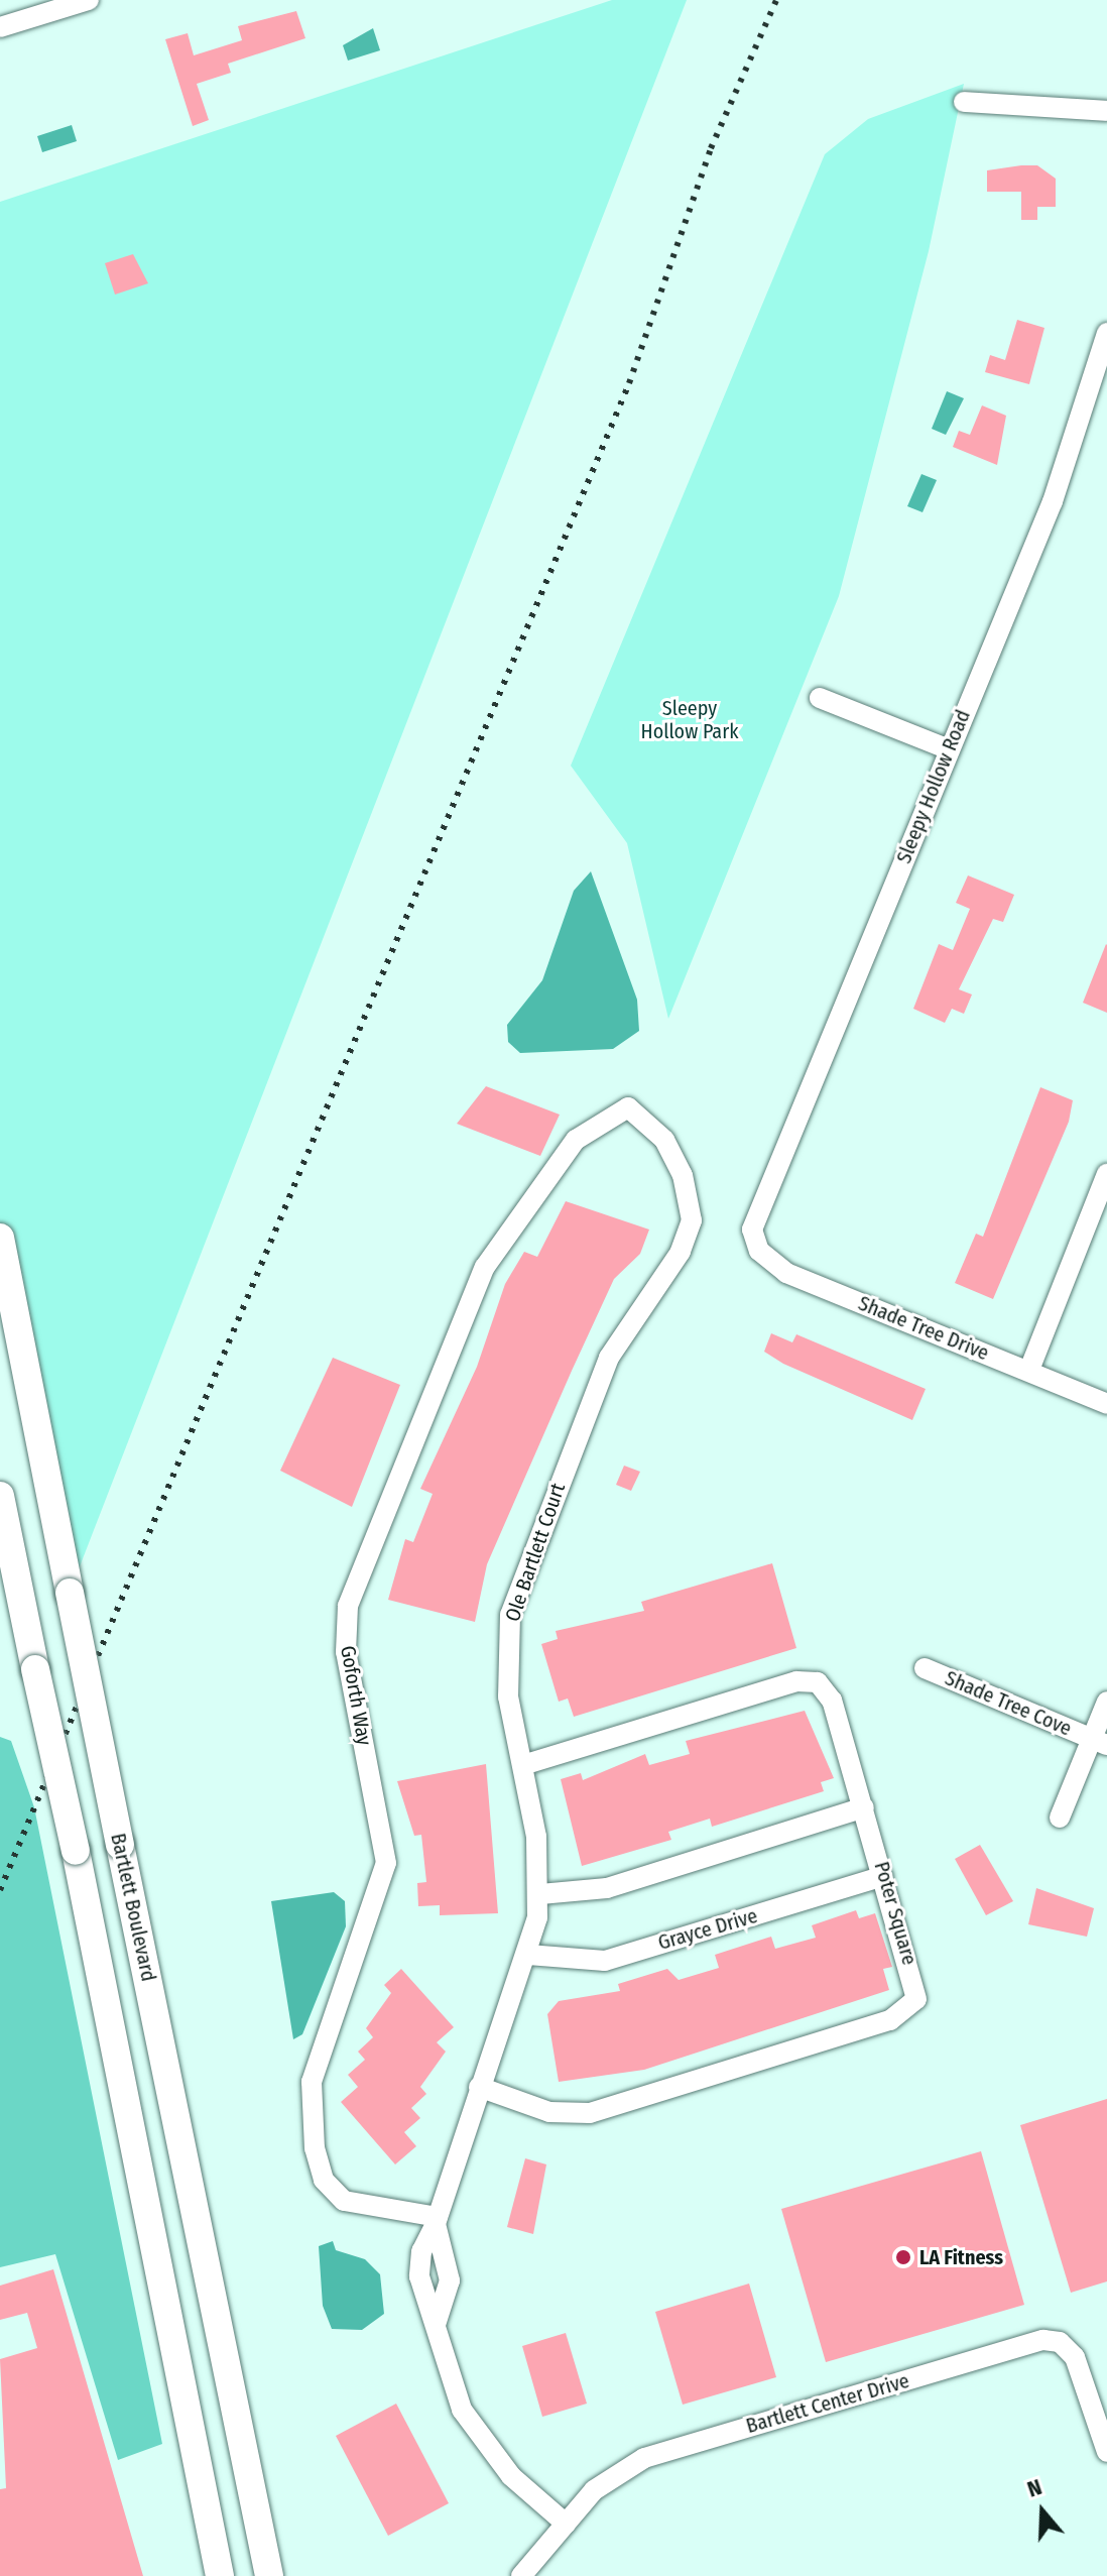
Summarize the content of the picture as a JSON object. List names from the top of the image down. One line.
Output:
{"streets":{"main road":["Bartlett Boulevard"],"street":["Sleepy Hollow Road","Shade Tree Drive","Ole Bartlett Court","Goforth Way","Shade Tree Cove","Poter Square","Grayce Drive","Bartlett Center Drive"]},"crossings":[["Sleepy Hollow Road","Shade Tree Drive"],["Ole Bartlett Court","Goforth Way"],["Ole Bartlett Court","Poter Square"],["Ole Bartlett Court","Grayce Drive"],["Ole Bartlett Court","Bartlett Center Drive"],["Poter Square","Grayce Drive"]],"parks":["Sleepy Hollow Park"],"places":["LA Fitness"],"north":"top"}
